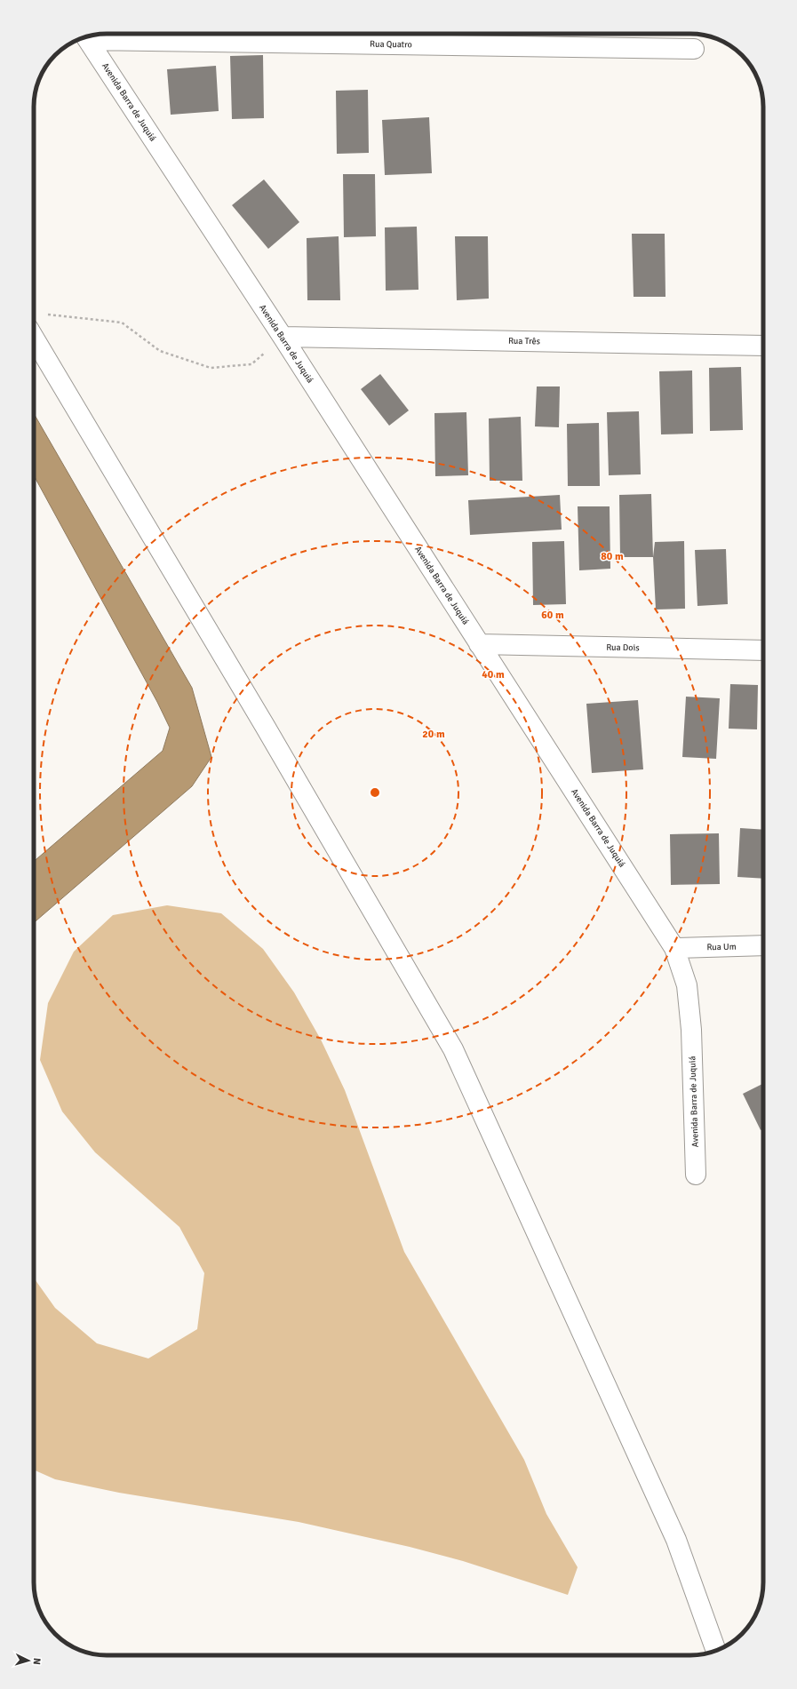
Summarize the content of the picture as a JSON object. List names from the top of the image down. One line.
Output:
{"streets":{"street":["Rua Quatro","Avenida Barra de Juquiá","Rua Três","Rua Dois","Rua Um"]},"crossings":[["Avenida Barra de Juquiá","Rua Três"],["Avenida Barra de Juquiá","Rua Dois"],["Avenida Barra de Juquiá","Rua Um"]],"north":"right","rings":["80 m","60 m","40 m","20 m"]}
